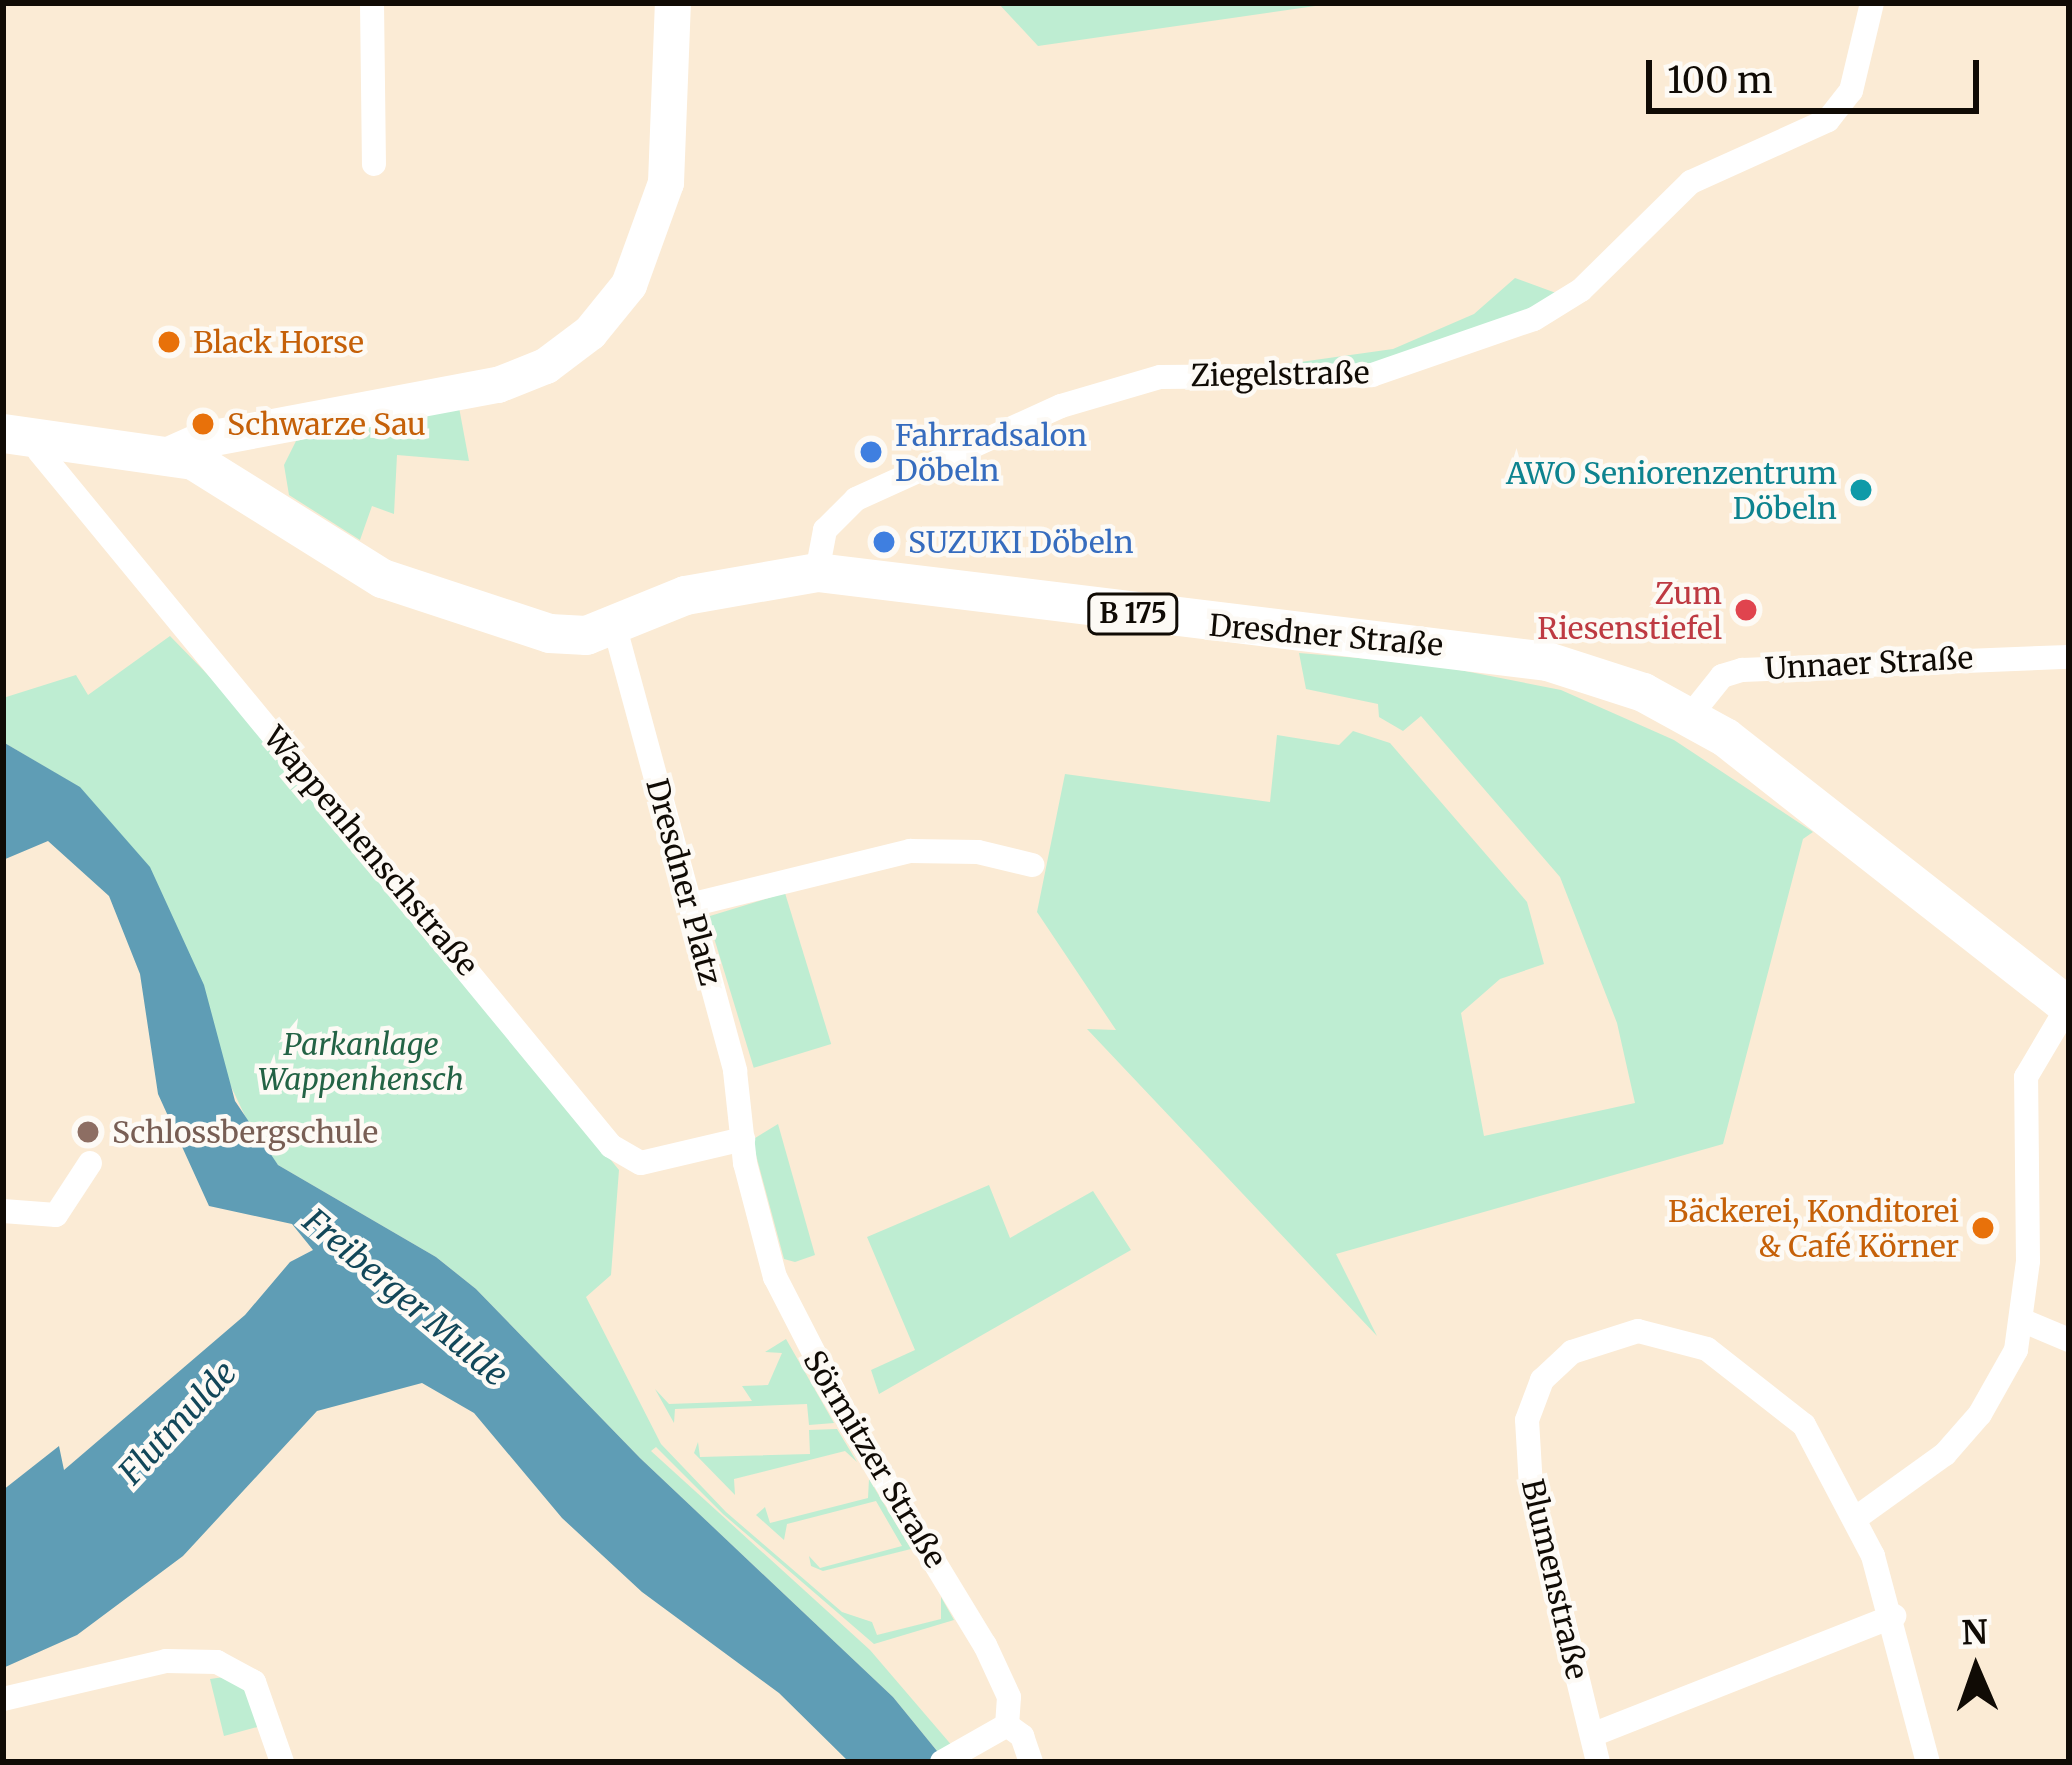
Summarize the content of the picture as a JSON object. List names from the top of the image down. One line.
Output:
{"streets":{"main road":["B 175","Dresdner Straße"],"street":["Ziegelstraße","Unnaer Straße","Wappenhenschstraße","Dresdner Platz","Sörmitzer Straße","Blumenstraße"]},"crossings":[["Ziegelstraße","Dresdner Straße"],["B 175","Dresdner Straße"],["B 175","Wappenhenschstraße"],["Dresdner Straße","Unnaer Straße"],["Dresdner Straße","Dresdner Platz"],["Wappenhenschstraße","Dresdner Platz"],["Wappenhenschstraße","Sörmitzer Straße"],["Dresdner Platz","Sörmitzer Straße"]],"water":["Freiberger Mulde","Flutmulde"],"parks":["Parkanlage Wappenhensch"],"places":["Black Horse","Schwarze Sau","Fahrradsalon Döbeln","AWO Seniorenzentrum Döbeln","SUZUKI Döbeln","Zum Riesenstiefel","Schlossbergschule","Bäckerei, Konditorei & Café Körner"],"scale_bar":"100 m","north":"top"}
